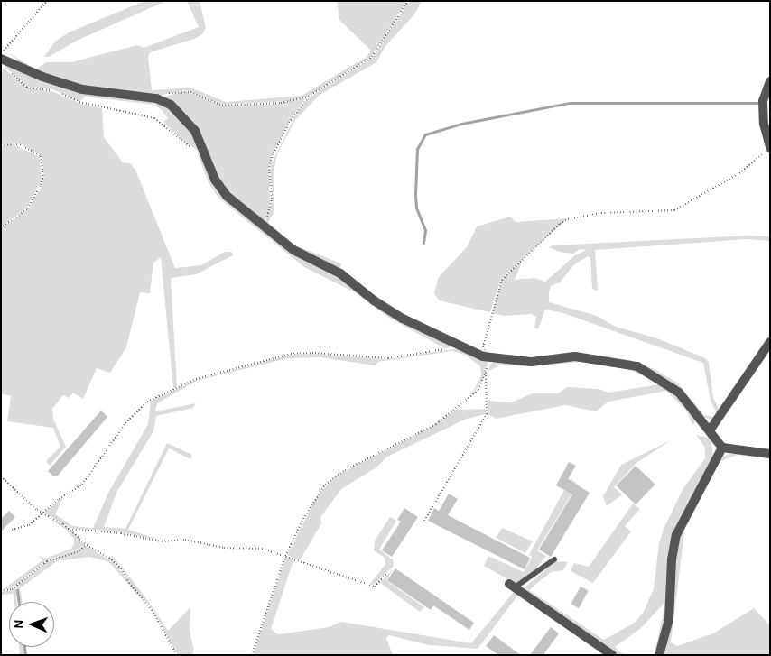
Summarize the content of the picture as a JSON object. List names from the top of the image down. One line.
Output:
{"north":"left"}
